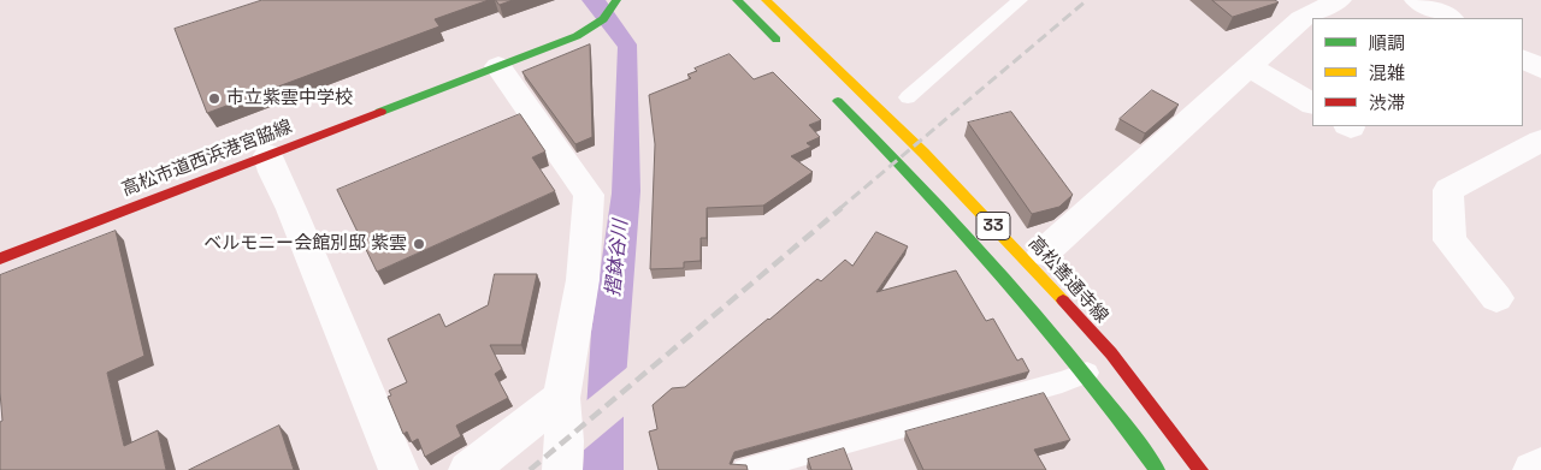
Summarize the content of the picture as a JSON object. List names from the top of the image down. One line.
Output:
{"streets":{"main road":["高松市道西浜港宮脇線","33","高松善通寺線"]},"water":["摺鉢谷川"],"places":["市立紫雲中学校","ベルモニー会館別邸 紫雲"],"legend":["順調","混雑","渋滞"]}
